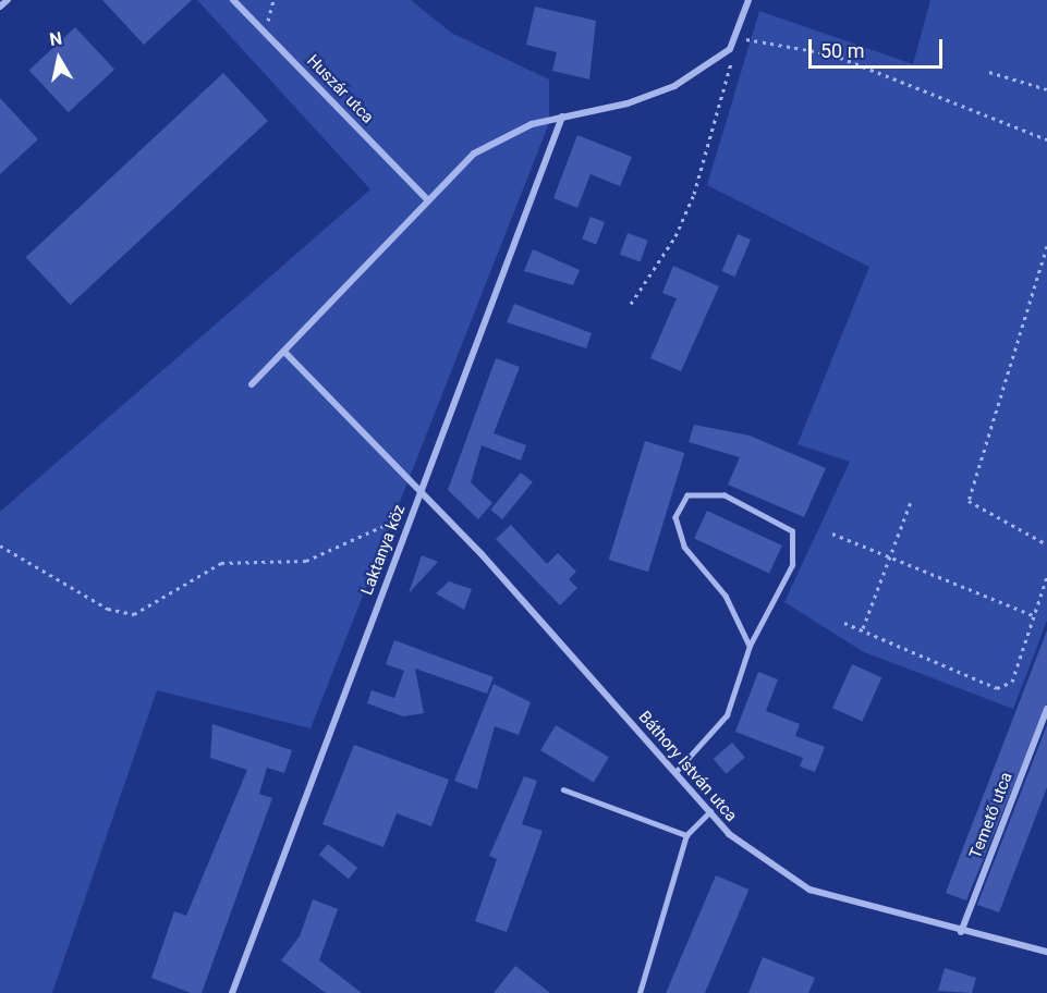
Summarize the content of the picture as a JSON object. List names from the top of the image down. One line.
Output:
{"streets":{"street":["Huszár utca","Laktanya köz","Báthory István utca","Temető utca"]},"crossings":[["Laktanya köz","Báthory István utca"],["Báthory István utca","Temető utca"]],"scale_bar":"50 m","north":"top"}
